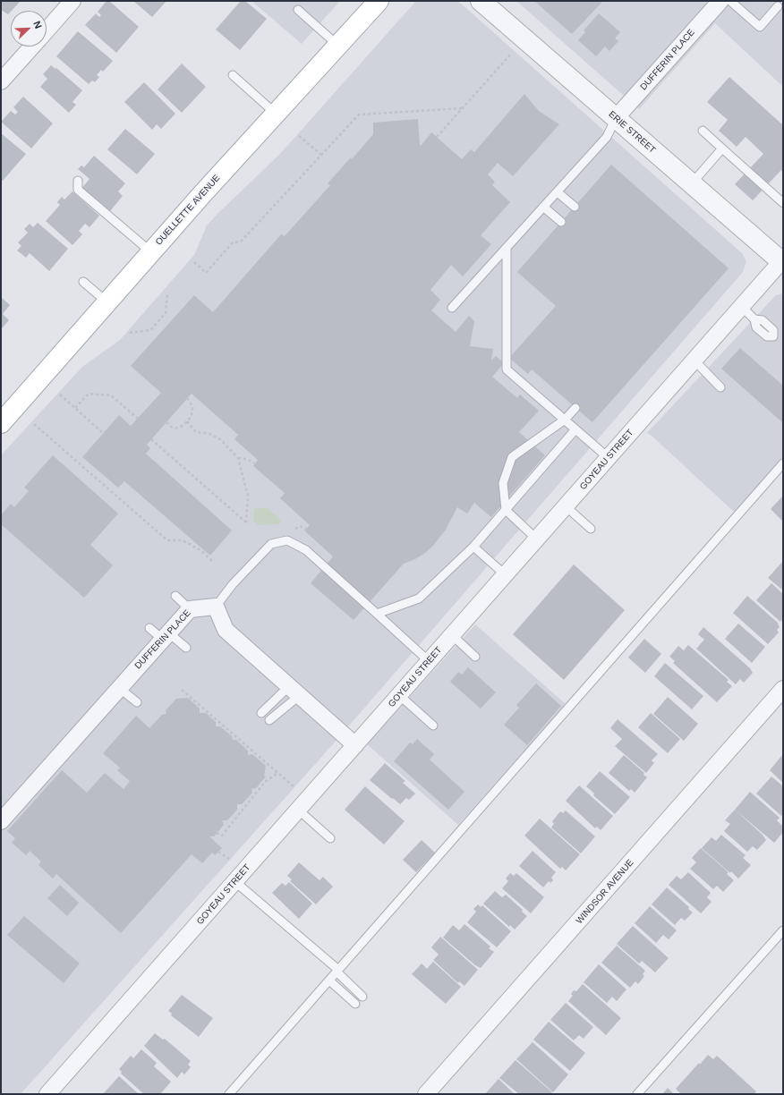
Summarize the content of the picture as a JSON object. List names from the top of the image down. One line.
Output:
{"streets":{"main road":["OUELLETTE AVENUE"],"street":["DUFFERIN PLACE","ERIE STREET","GOYEAU STREET","WINDSOR AVENUE"]},"crossings":[["DUFFERIN PLACE","ERIE STREET"],["ERIE STREET","GOYEAU STREET"]],"north":"top right"}
